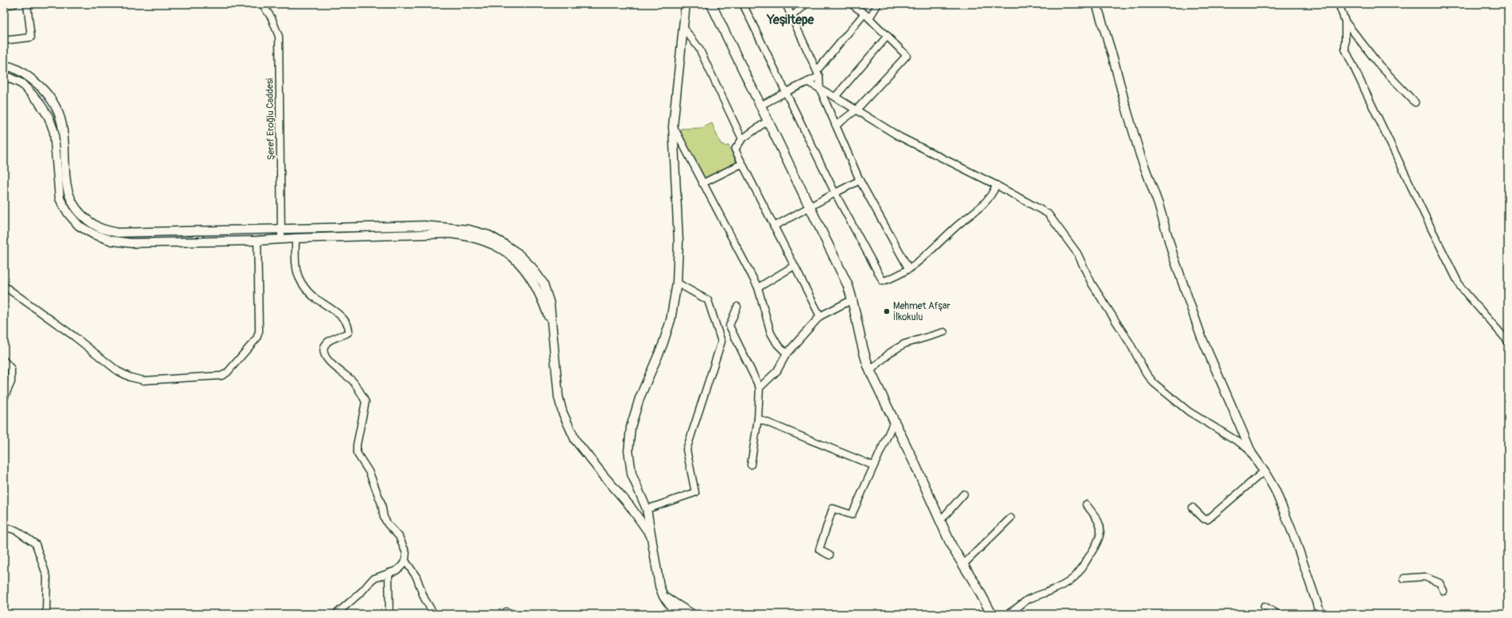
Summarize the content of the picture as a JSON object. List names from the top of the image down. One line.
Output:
{"streets":{"street":["Şeref Eroğlu Caddesi"]},"districts":["Yeşiltepe"],"places":["Mehmet Afşar İlkokulu"]}
